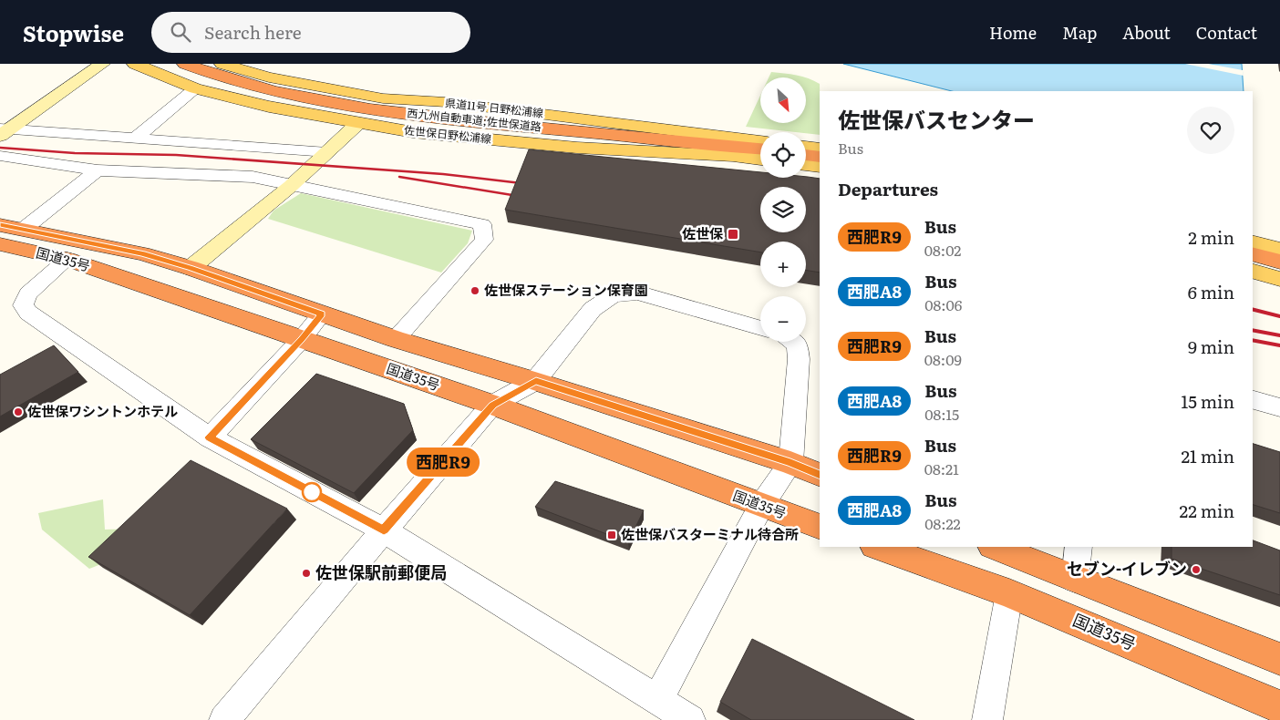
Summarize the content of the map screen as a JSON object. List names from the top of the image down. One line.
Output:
{"streets":{"highway":["西九州自動車道;佐世保道路","国道35号"],"main road":["県道11号 日野松浦線","佐世保日野松浦線"]},"places":{"transit":["佐世保","佐世保バスターミナル待合所"],"other":["佐世保ステーション保育園","佐世保ワシントンホテル","セブン-イレブン","佐世保駅前郵便局"]},"lines":["bus line 西肥R9"],"north":"bottom right","page":{"header":"Stopwise","search":"Search here","nav":["Home","Map","About","Contact"],"on_map":"西肥R9","map_buttons":["+","−"],"heading":[["佐世保バスセンター","Bus"],"Departures"],"list":[{"mark":"西肥R9","name":"Bus","note":"08:02","value":"2 min"},{"mark":"西肥A8","name":"Bus","note":"08:06","value":"6 min"},{"mark":"西肥R9","name":"Bus","note":"08:09","value":"9 min"},{"mark":"西肥A8","name":"Bus","note":"08:15","value":"15 min"},{"mark":"西肥R9","name":"Bus","note":"08:21","value":"21 min"},{"mark":"西肥A8","name":"Bus","note":"08:22","value":"22 min"}]}}
